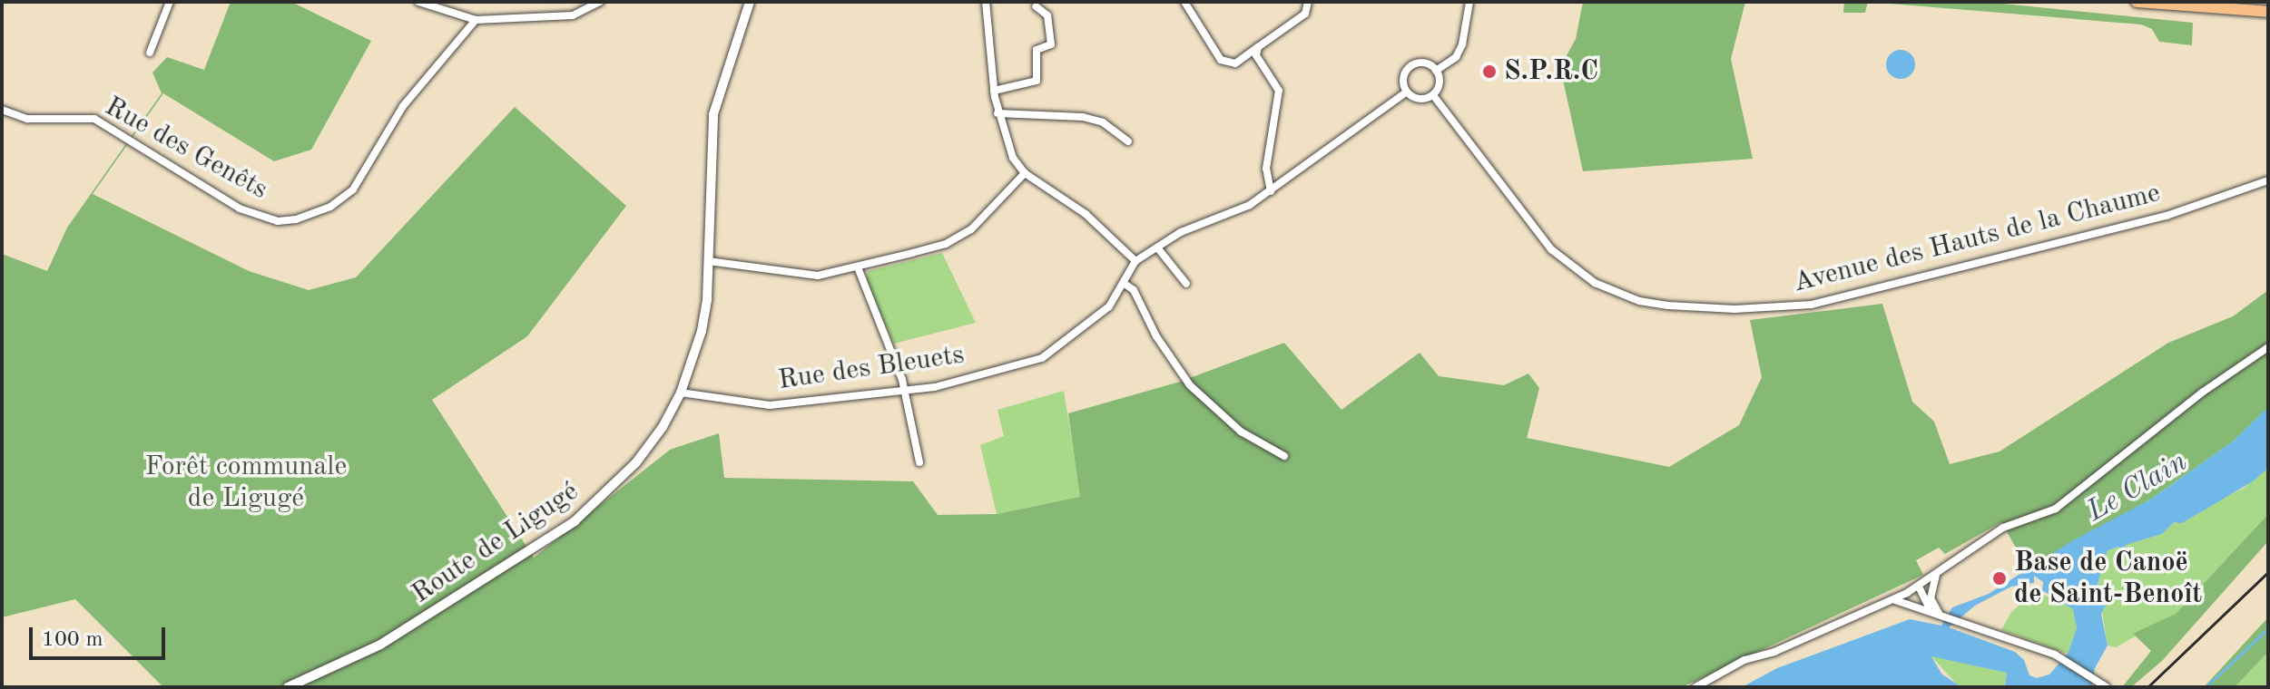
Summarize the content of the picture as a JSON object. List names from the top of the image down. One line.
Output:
{"streets":{"street":["Rue des Genêts","Avenue des Hauts de la Chaume","Rue des Bleuets","Route de Ligugé"]},"crossings":[["Rue des Bleuets","Route de Ligugé"]],"water":["Le Clain"],"parks":["Forêt communale de Ligugé"],"places":["S.P.R.C","Base de Canoë de Saint-Benoît"],"scale_bar":"100 m"}
